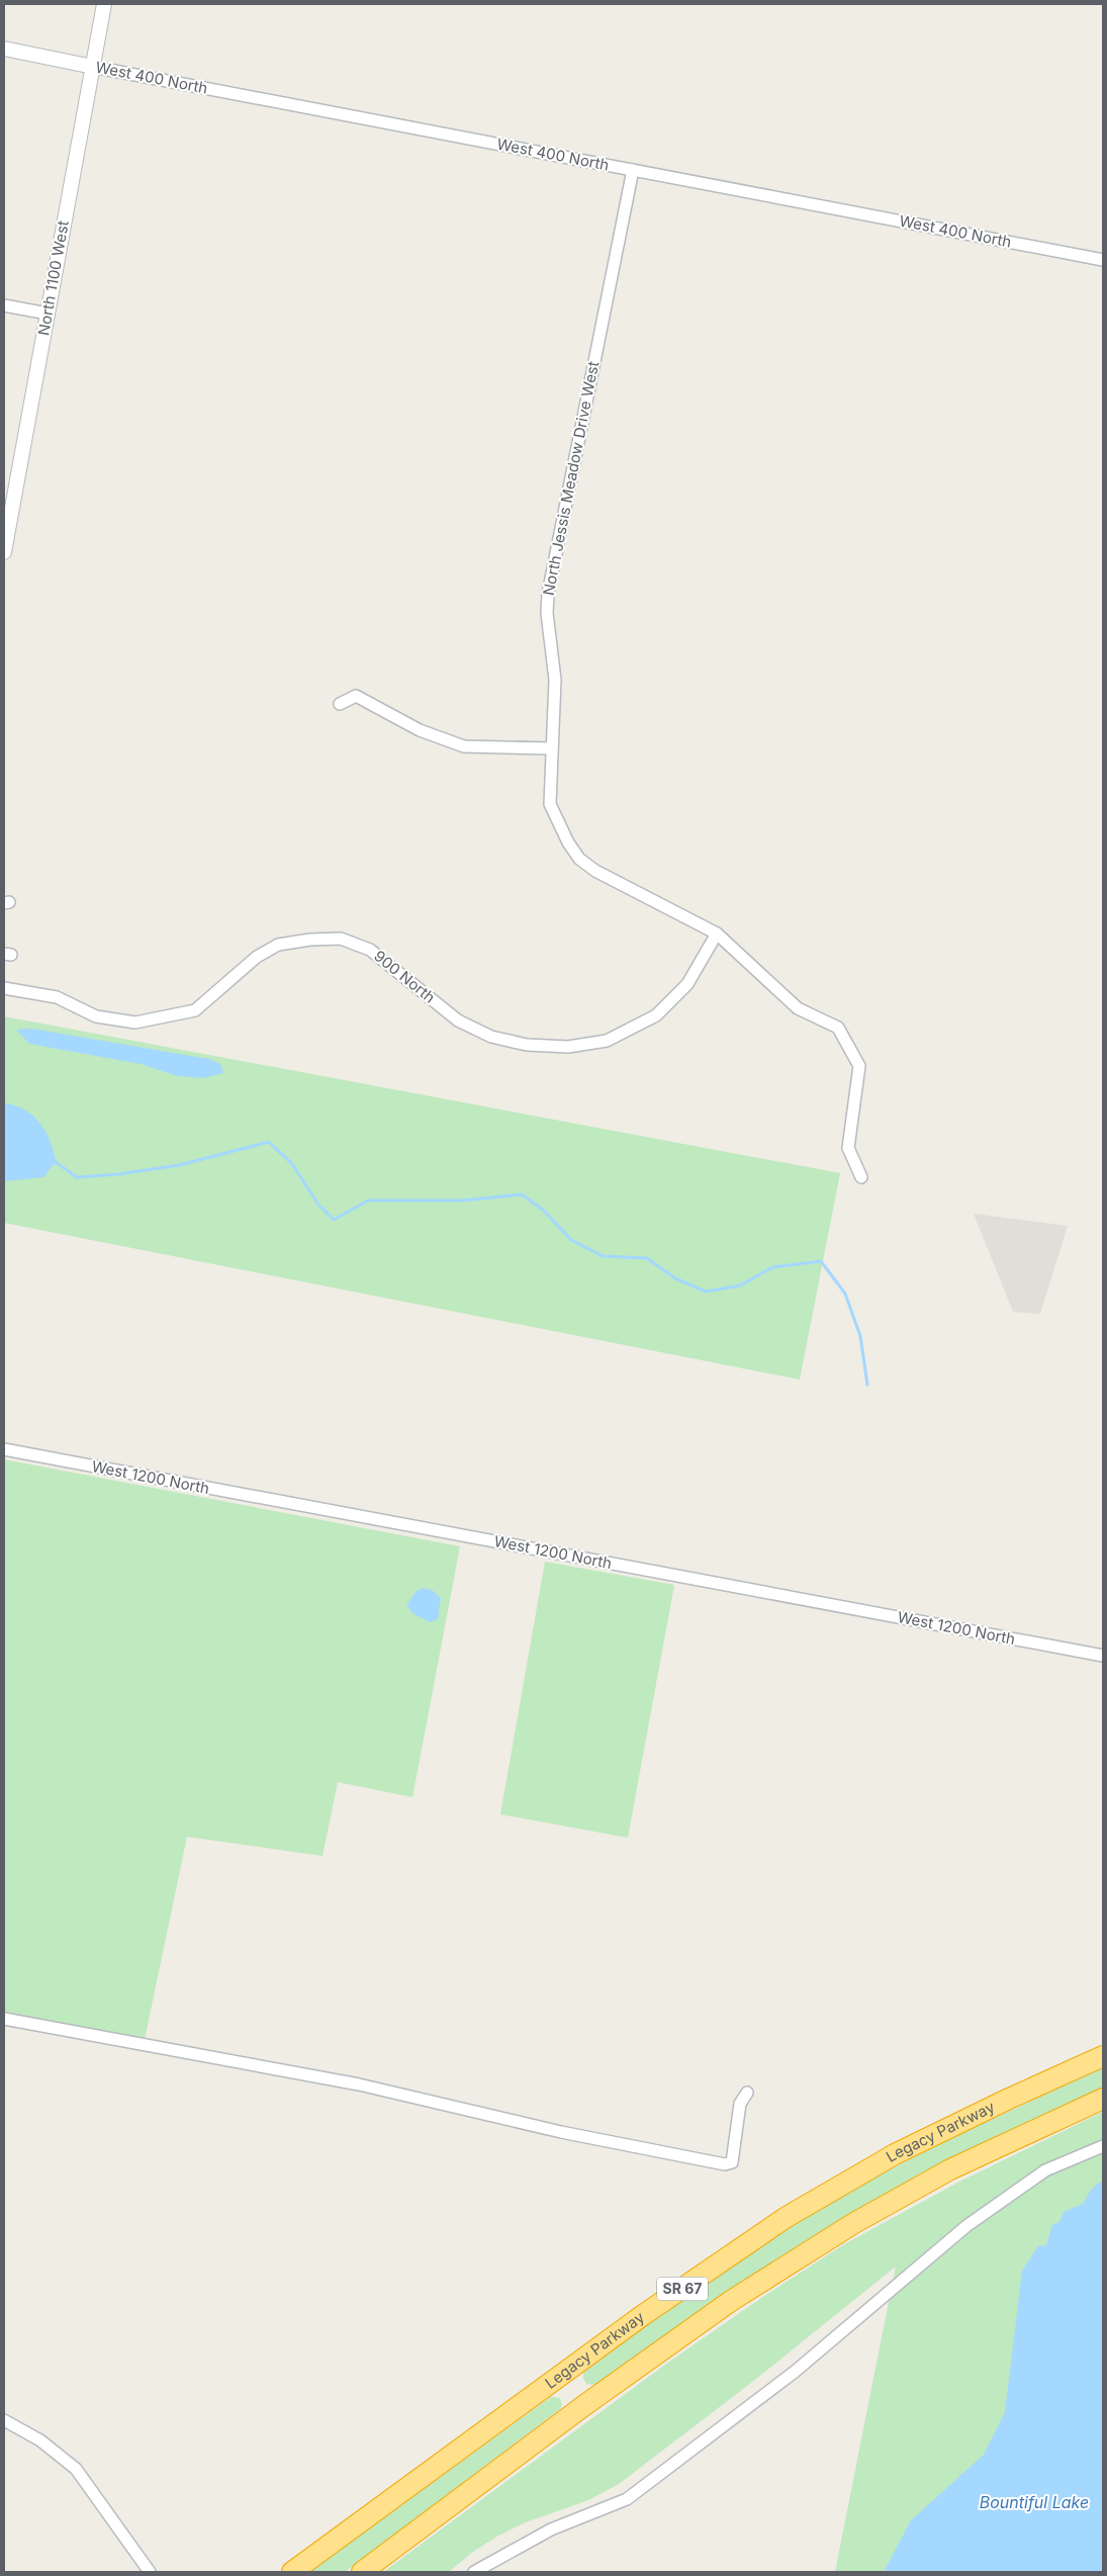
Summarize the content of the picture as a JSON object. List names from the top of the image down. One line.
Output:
{"streets":{"highway":["Legacy Parkway","SR 67"],"street":["West 400 North","North 1100 West","North Jessis Meadow Drive West","900 North","West 1200 North"]},"crossings":[["West 400 North","North 1100 West"],["West 400 North","North Jessis Meadow Drive West"],["North Jessis Meadow Drive West","900 North"]],"water":["Bountiful Lake"]}
